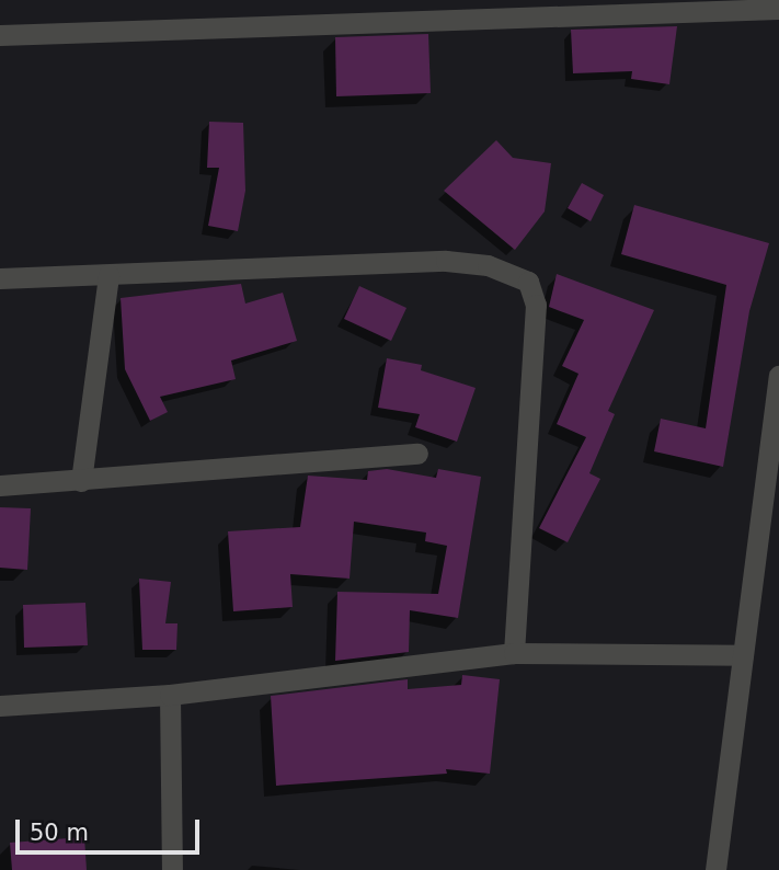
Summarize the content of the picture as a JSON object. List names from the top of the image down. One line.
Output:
{"scale_bar":"50 m"}
